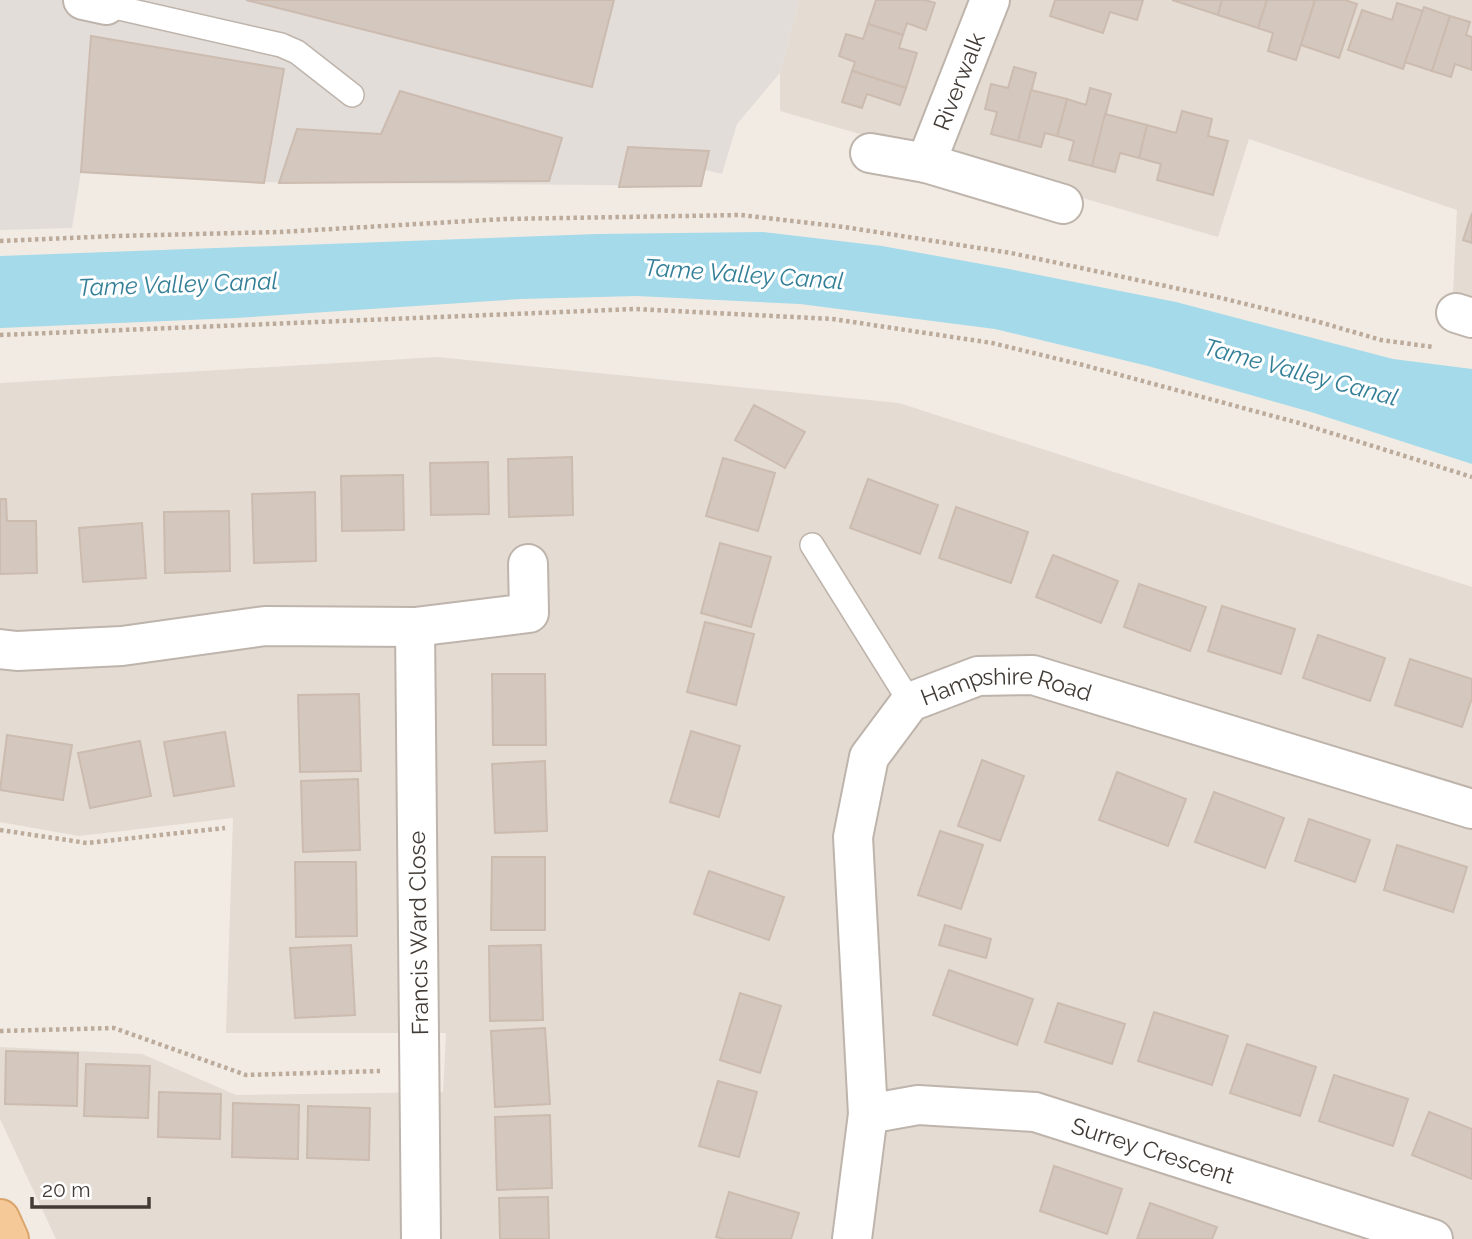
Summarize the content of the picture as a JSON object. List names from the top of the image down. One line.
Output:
{"streets":{"street":["Riverwalk","Hampshire Road","Francis Ward Close","Surrey Crescent"]},"crossings":[["Hampshire Road","Surrey Crescent"]],"water":["Tame Valley Canal"],"scale_bar":"20 m"}
